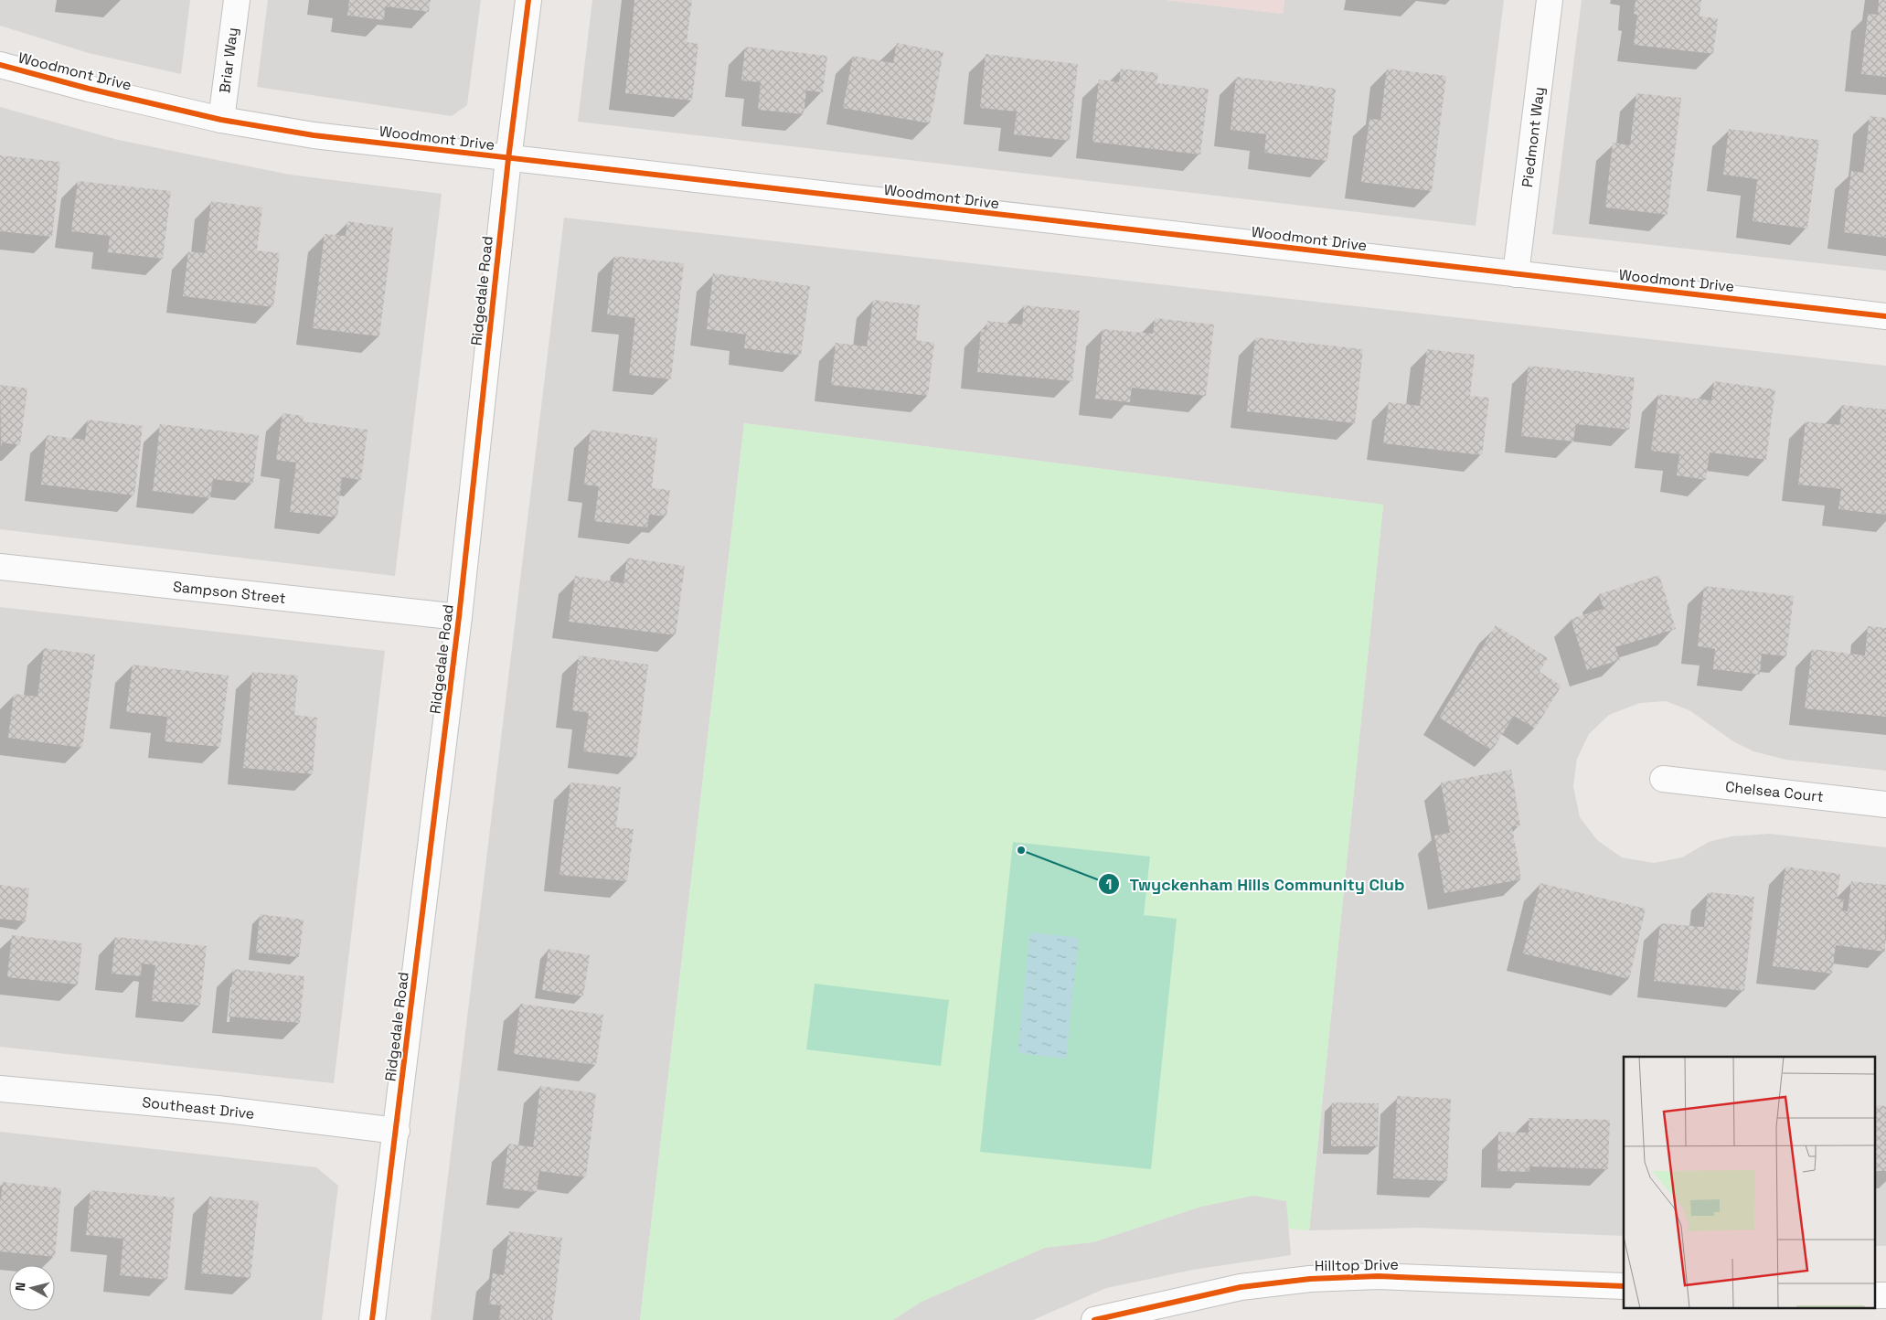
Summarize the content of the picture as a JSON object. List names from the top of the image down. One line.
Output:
{"streets":{"street":["Briar Way","Woodmont Drive","Piedmont Way","Ridgedale Road","Sampson Street","Chelsea Court","Southeast Drive","Hilltop Drive"]},"crossings":[["Briar Way","Woodmont Drive"],["Woodmont Drive","Piedmont Way"],["Woodmont Drive","Ridgedale Road"],["Ridgedale Road","Sampson Street"],["Ridgedale Road","Southeast Drive"]],"places":["Twyckenham Hills Community Club"],"north":"left"}
